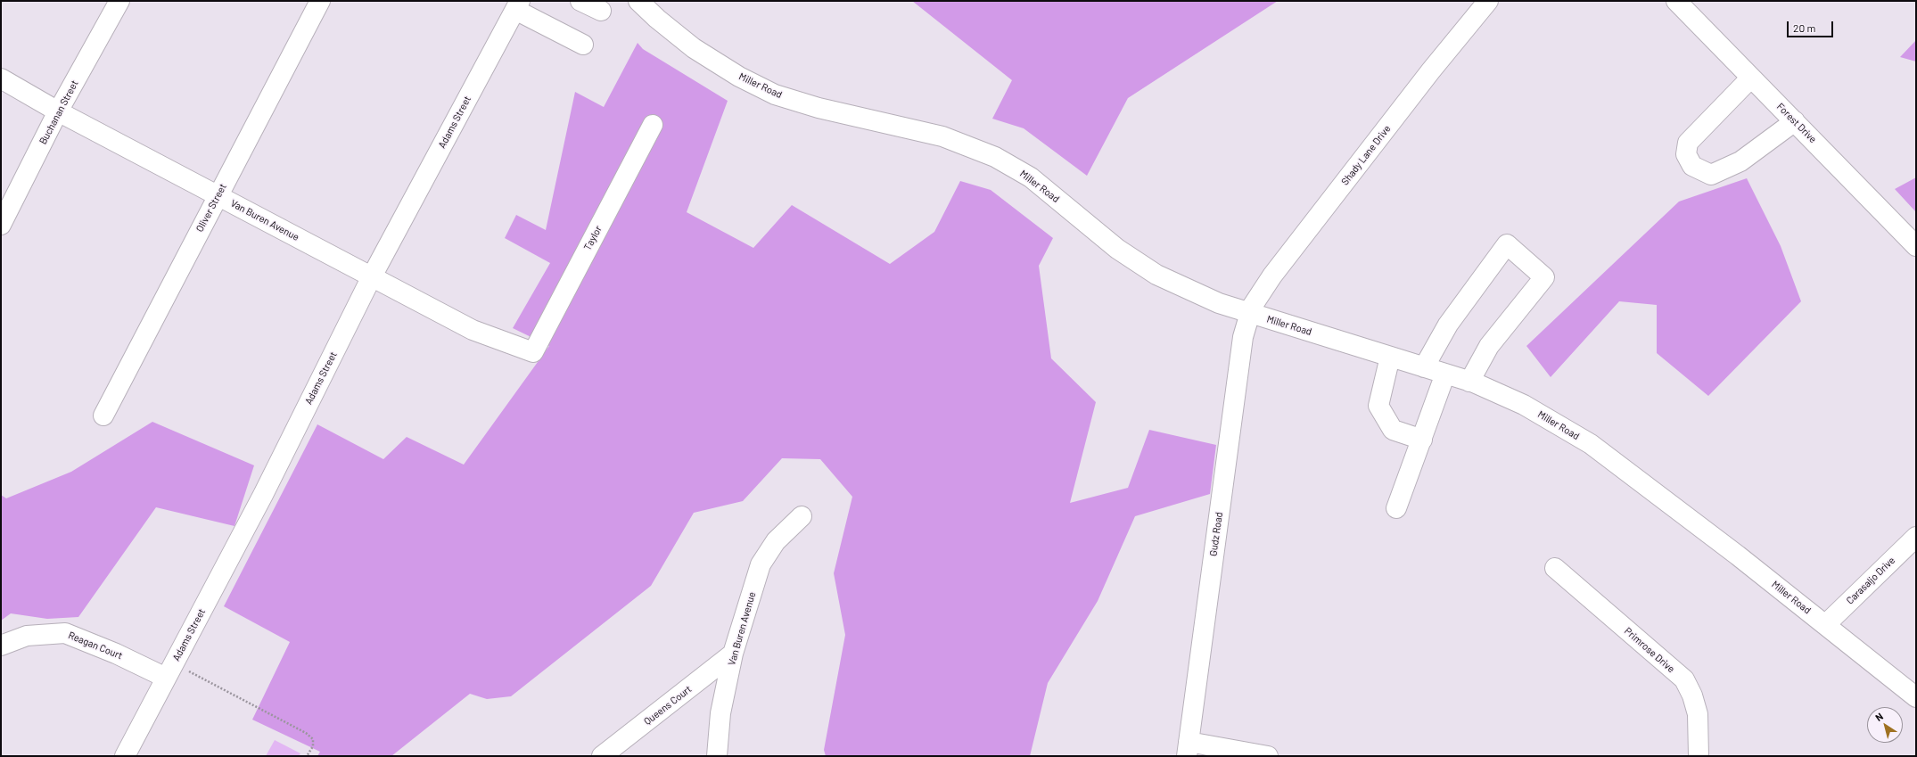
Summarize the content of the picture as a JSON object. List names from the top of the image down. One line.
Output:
{"streets":{"street":["Miller Road","Buchanan Street","Adams Street","Forest Drive","Shady Lane Drive","Oliver Street","Van Buren Avenue","Taylor","Gudz Road","Carasaljo Drive","Reagan Court","Primrose Drive","Queens Court"]},"crossings":[["Miller Road","Shady Lane Drive"],["Miller Road","Gudz Road"],["Miller Road","Carasaljo Drive"],["Buchanan Street","Van Buren Avenue"],["Adams Street","Van Buren Avenue"],["Adams Street","Reagan Court"],["Shady Lane Drive","Gudz Road"],["Oliver Street","Van Buren Avenue"],["Van Buren Avenue","Taylor"],["Van Buren Avenue","Queens Court"]],"scale_bar":"20 m","north":"top left"}
